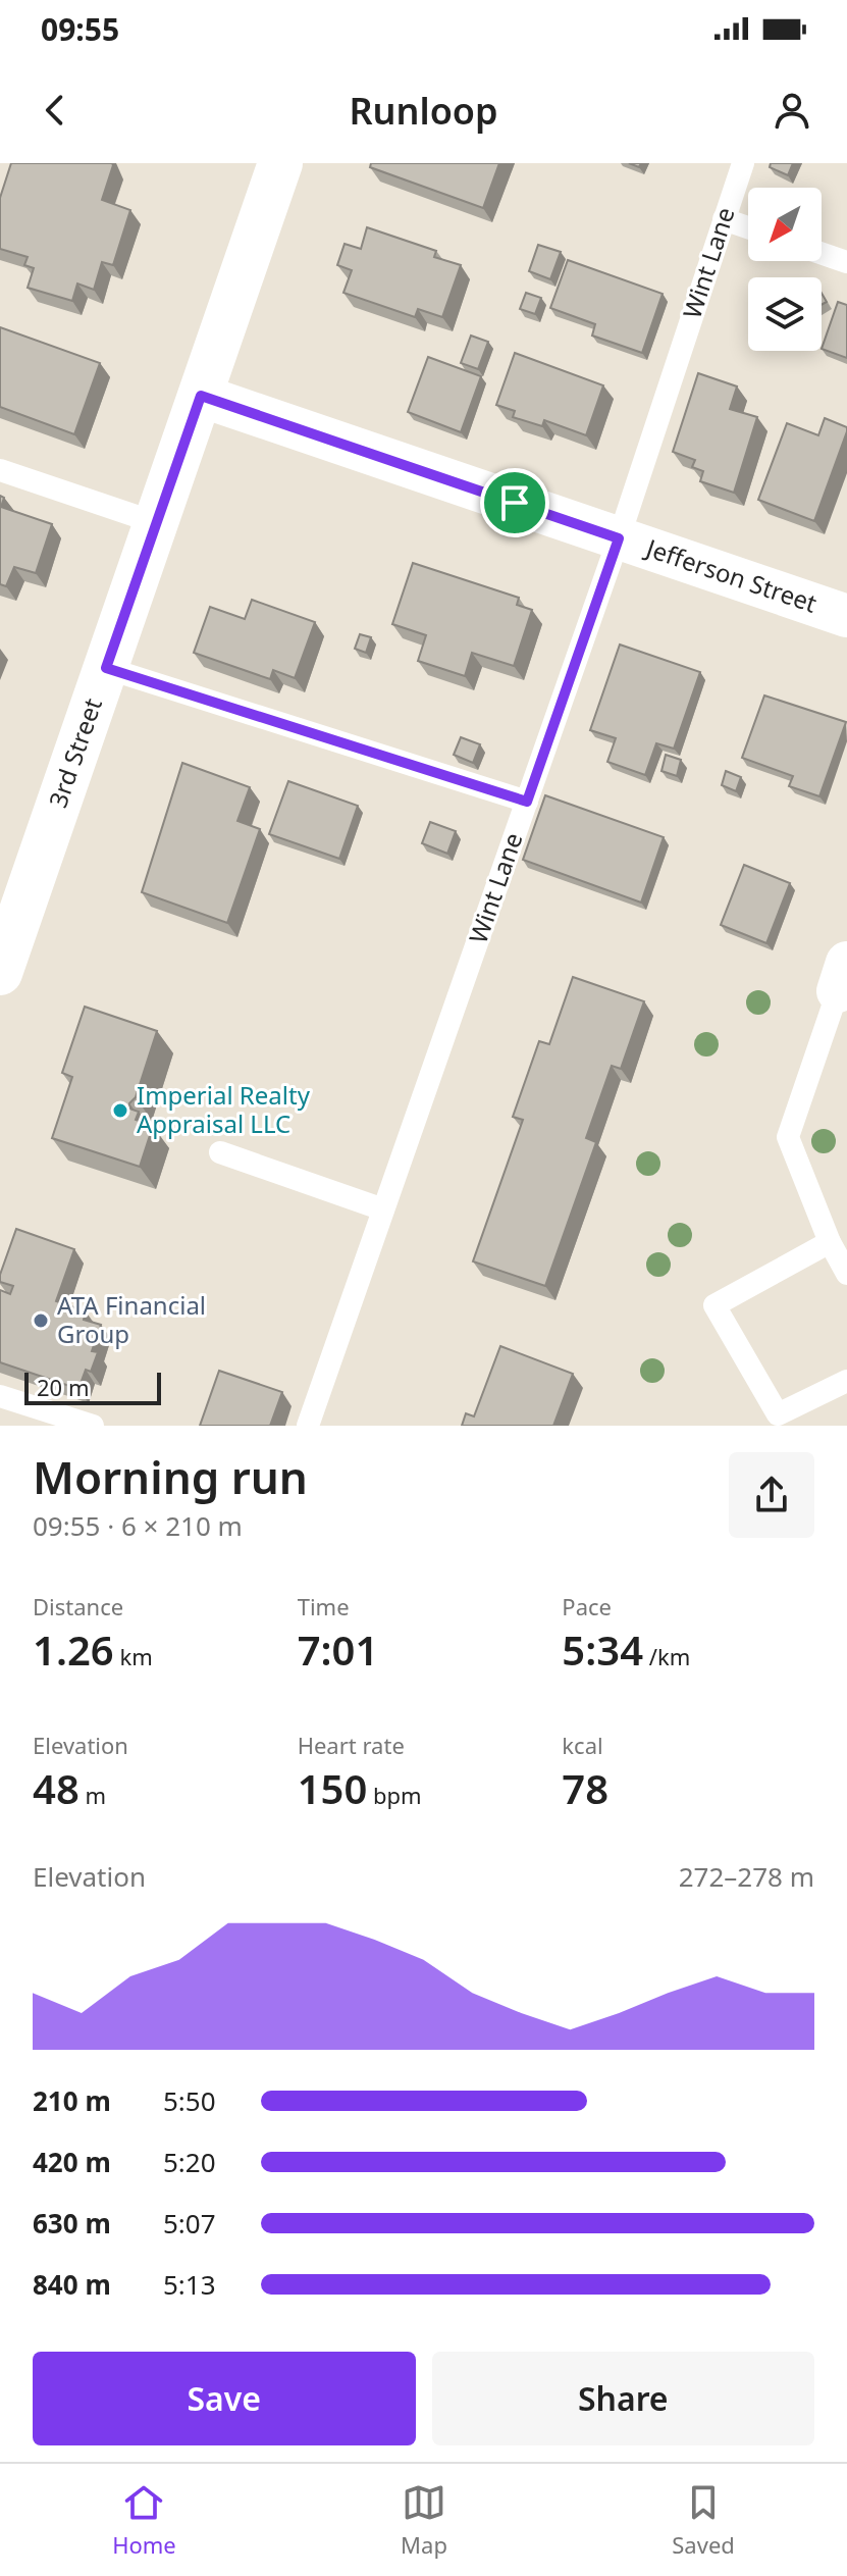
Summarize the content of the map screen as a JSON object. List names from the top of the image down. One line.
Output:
{"streets":{"main road":["3rd Street"],"street":["Jefferson Street"],"lane":["Wint Lane"]},"crossings":[["Wint Lane","Jefferson Street"],["Jefferson Street","3rd Street"]],"places":["Imperial Realty Appraisal LLC","ATA Financial Group"],"scale_bar":"20 m","north":"bottom left","page":{"status":"09:55","header":"Runloop","scale":"20 m","heading":["Morning run","09:55 · 6 × 210 m"],"stats":[["Distance","1.26 km"],["Time","7:01"],["Pace","5:34 /km"],["Elevation","48 m"],["Heart rate","150 bpm"],["kcal","78"]],"chart":["Elevation","272–278 m"],"list":[{"name":"210 m","note":"5:50"},{"name":"420 m","note":"5:20"},{"name":"630 m","note":"5:07"},{"name":"840 m","note":"5:13"}],"buttons":["Save","Share"],"tabs":["Home","Map","Saved"]}}
